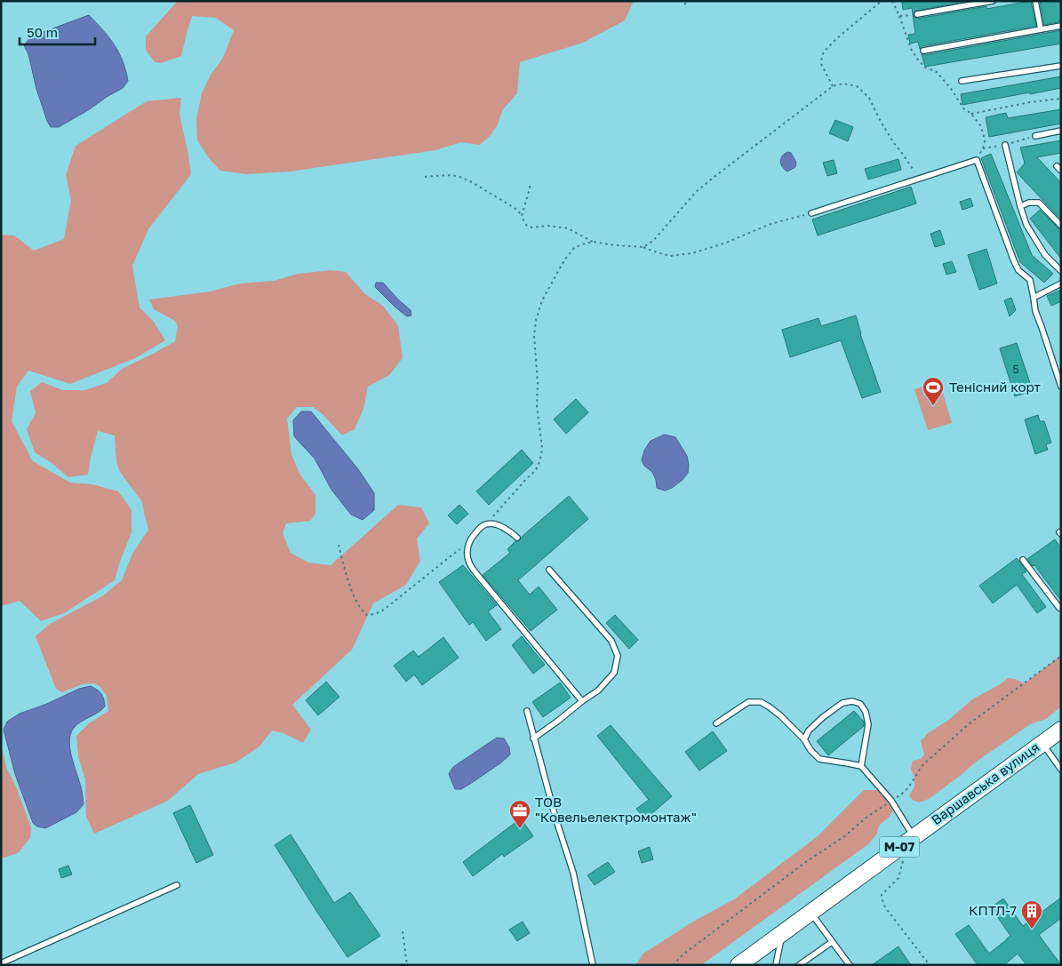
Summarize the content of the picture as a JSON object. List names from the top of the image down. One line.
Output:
{"streets":{"highway":["Варшавська вулиця","М-07"]},"places":{"sports":["Тенісний корт"],"office":["ТОВ \"Ковельелектромонтаж\""],"building":["КПТЛ-7"]},"house_numbers":["5"],"scale_bar":"50 m"}
